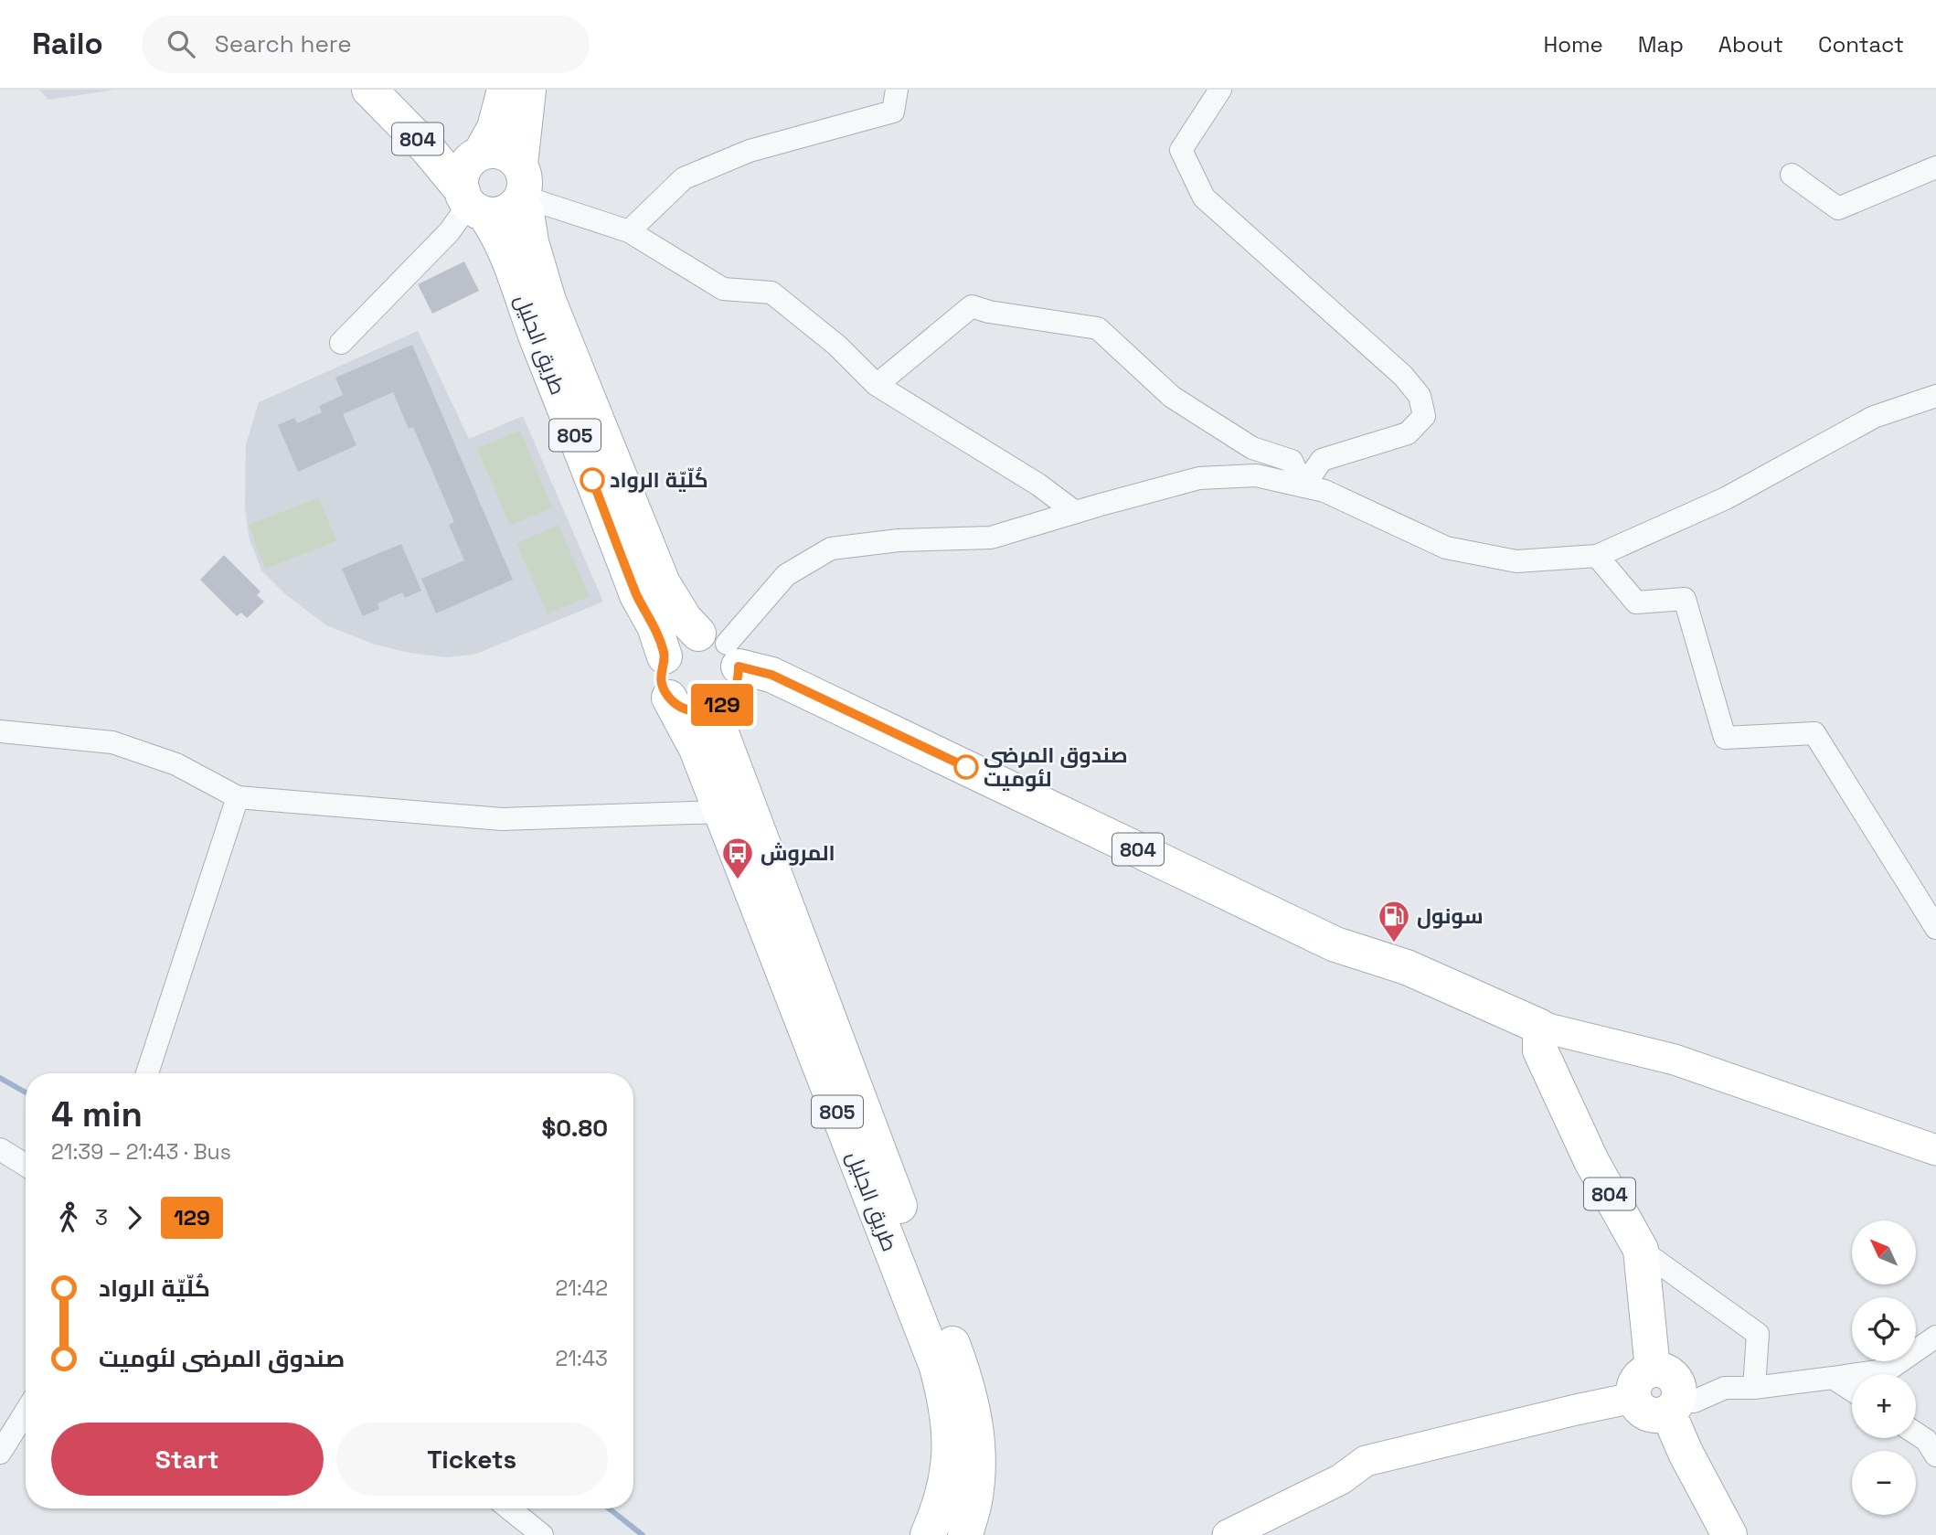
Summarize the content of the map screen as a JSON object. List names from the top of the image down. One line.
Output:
{"streets":{"main road":["804","طريق الجليل","805"]},"crossings":[["804","طريق الجليل"],["804","805"],["طريق الجليل","805"]],"places":{"other":["كُلّيّة الرواد","صندوق المرضى لئوميت"],"bus stop":["المروش"],"fuel station":["سونول"]},"lines":["bus line 129"],"north":"top left","page":{"header":"Railo","search":"Search here","nav":["Home","Map","About","Contact"],"on_map":"129","heading":["4 min","21:39 – 21:43 · Bus","$0.80"],"legs":["3","129"],"map_buttons":["+","−"],"list":[{"name":"كُلّيّة الرواد","value":"21:42"},{"name":"صندوق المرضى لئوميت","value":"21:43"}],"buttons":["Start","Tickets"]}}
